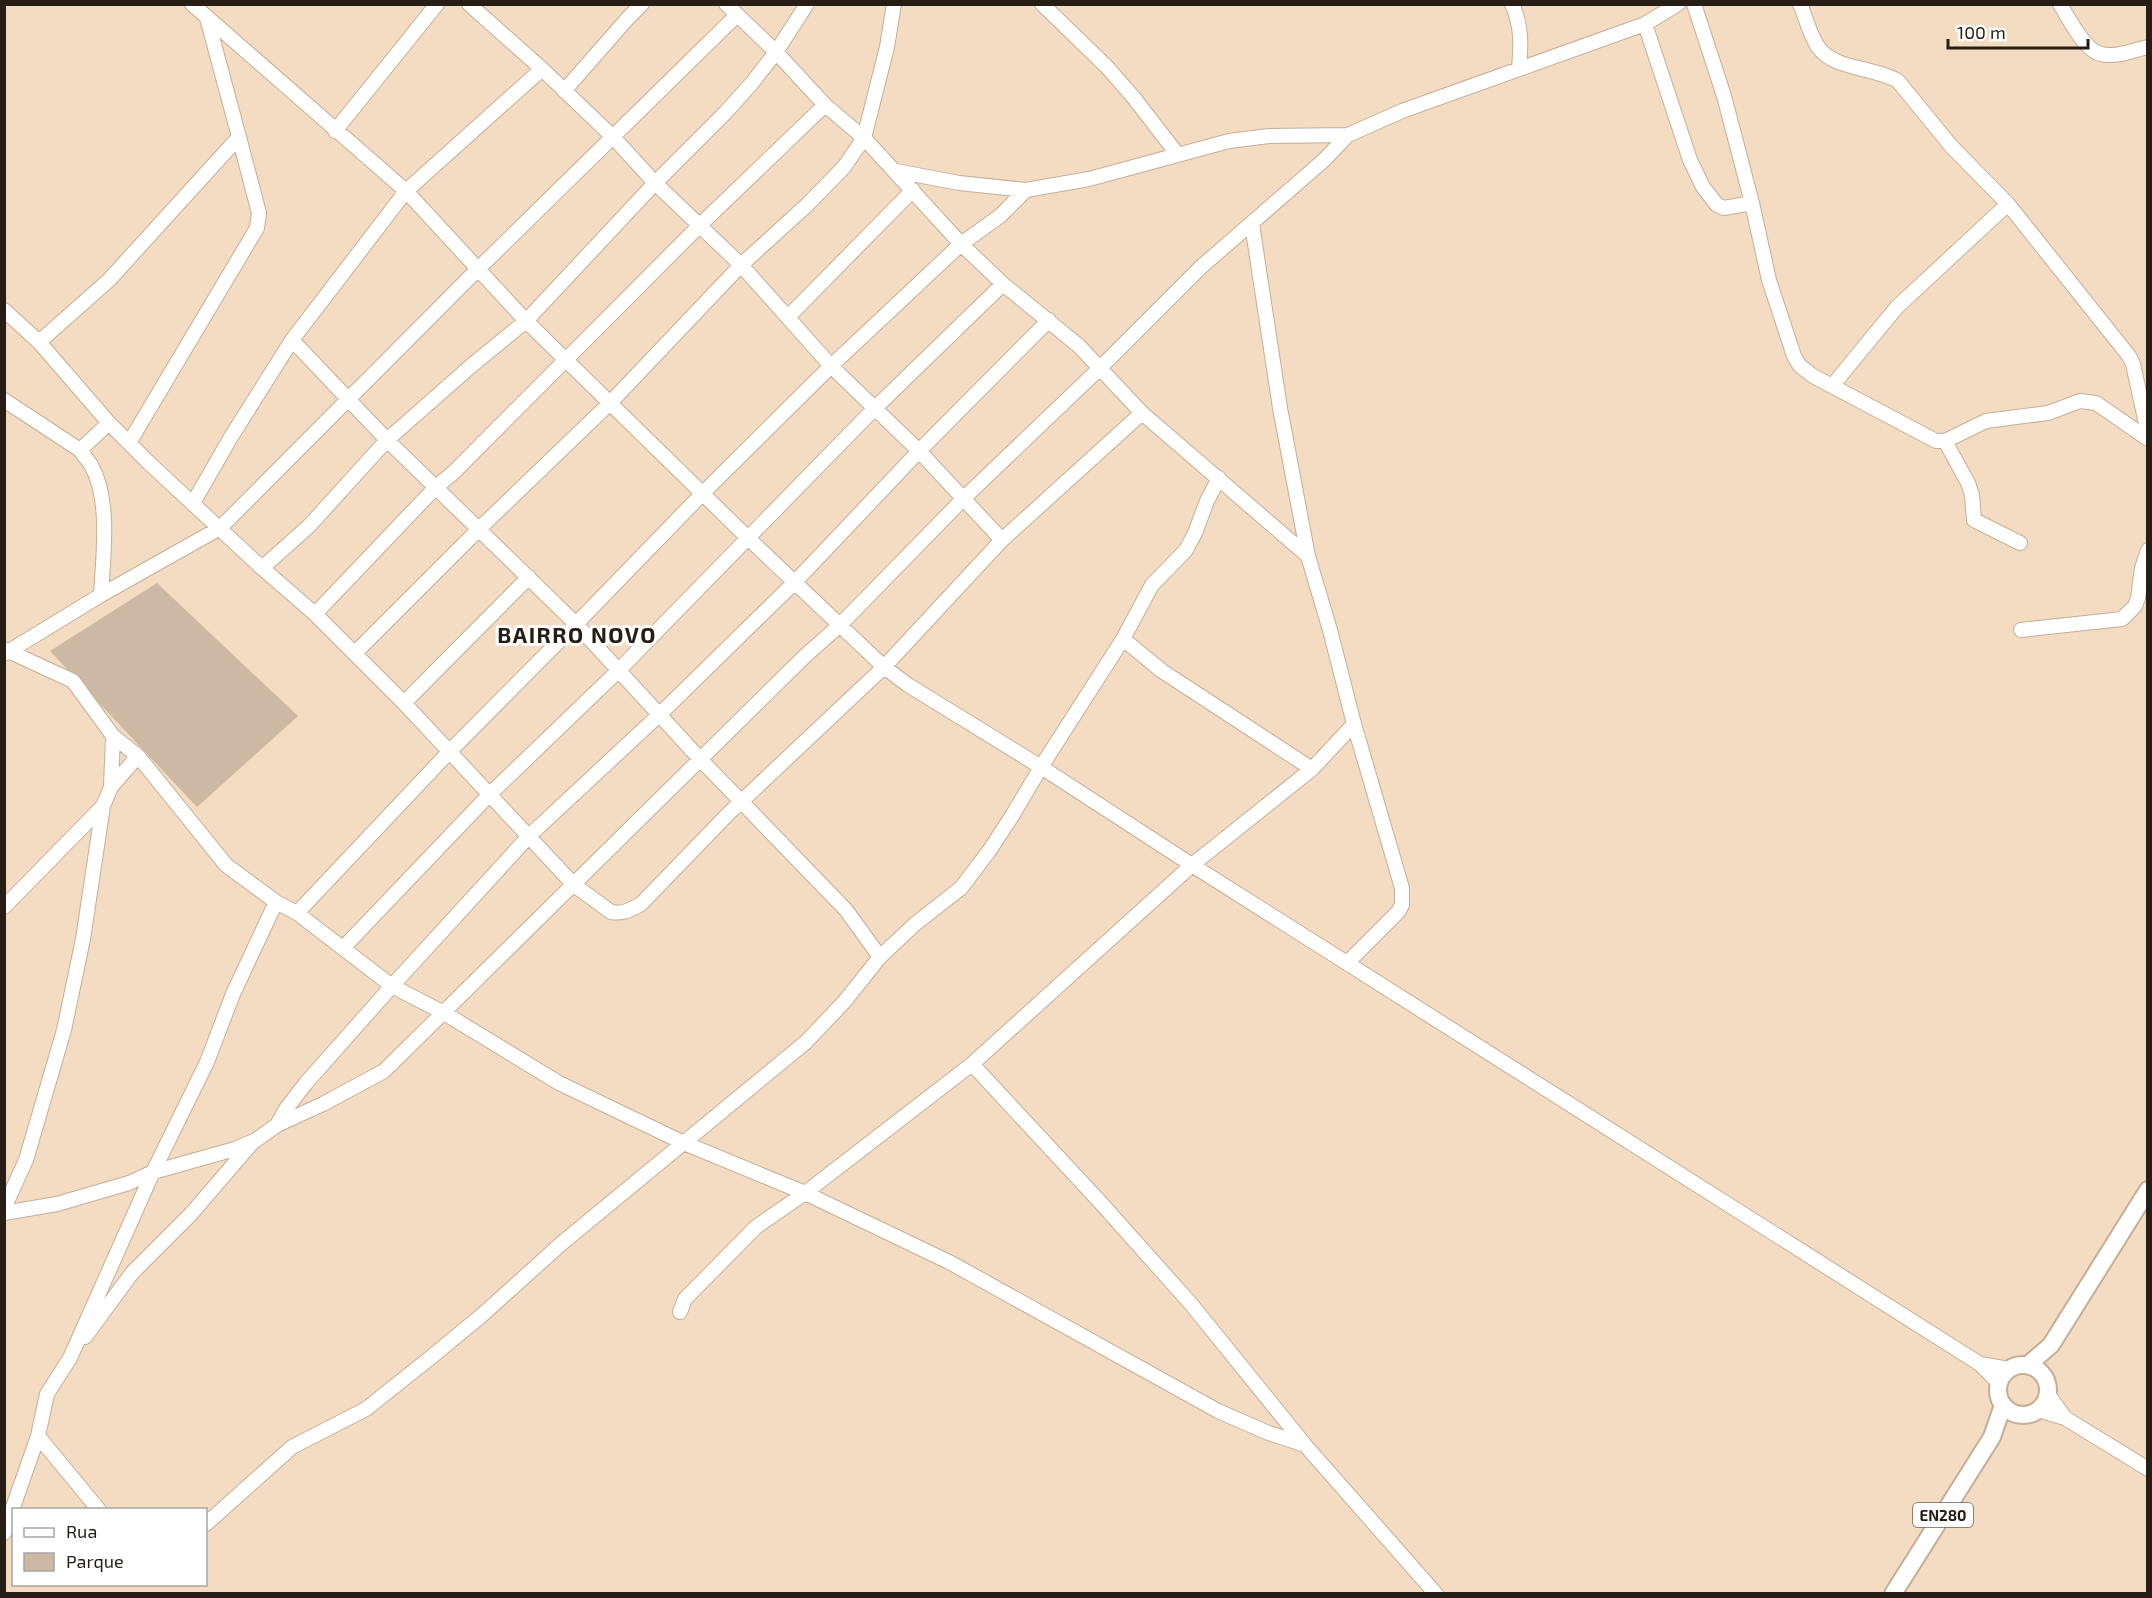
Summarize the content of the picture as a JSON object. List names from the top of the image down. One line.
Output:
{"streets":{"main road":["EN280"]},"districts":["BAIRRO NOVO"],"legend":["Rua","Parque"],"scale_bar":"100 m"}
